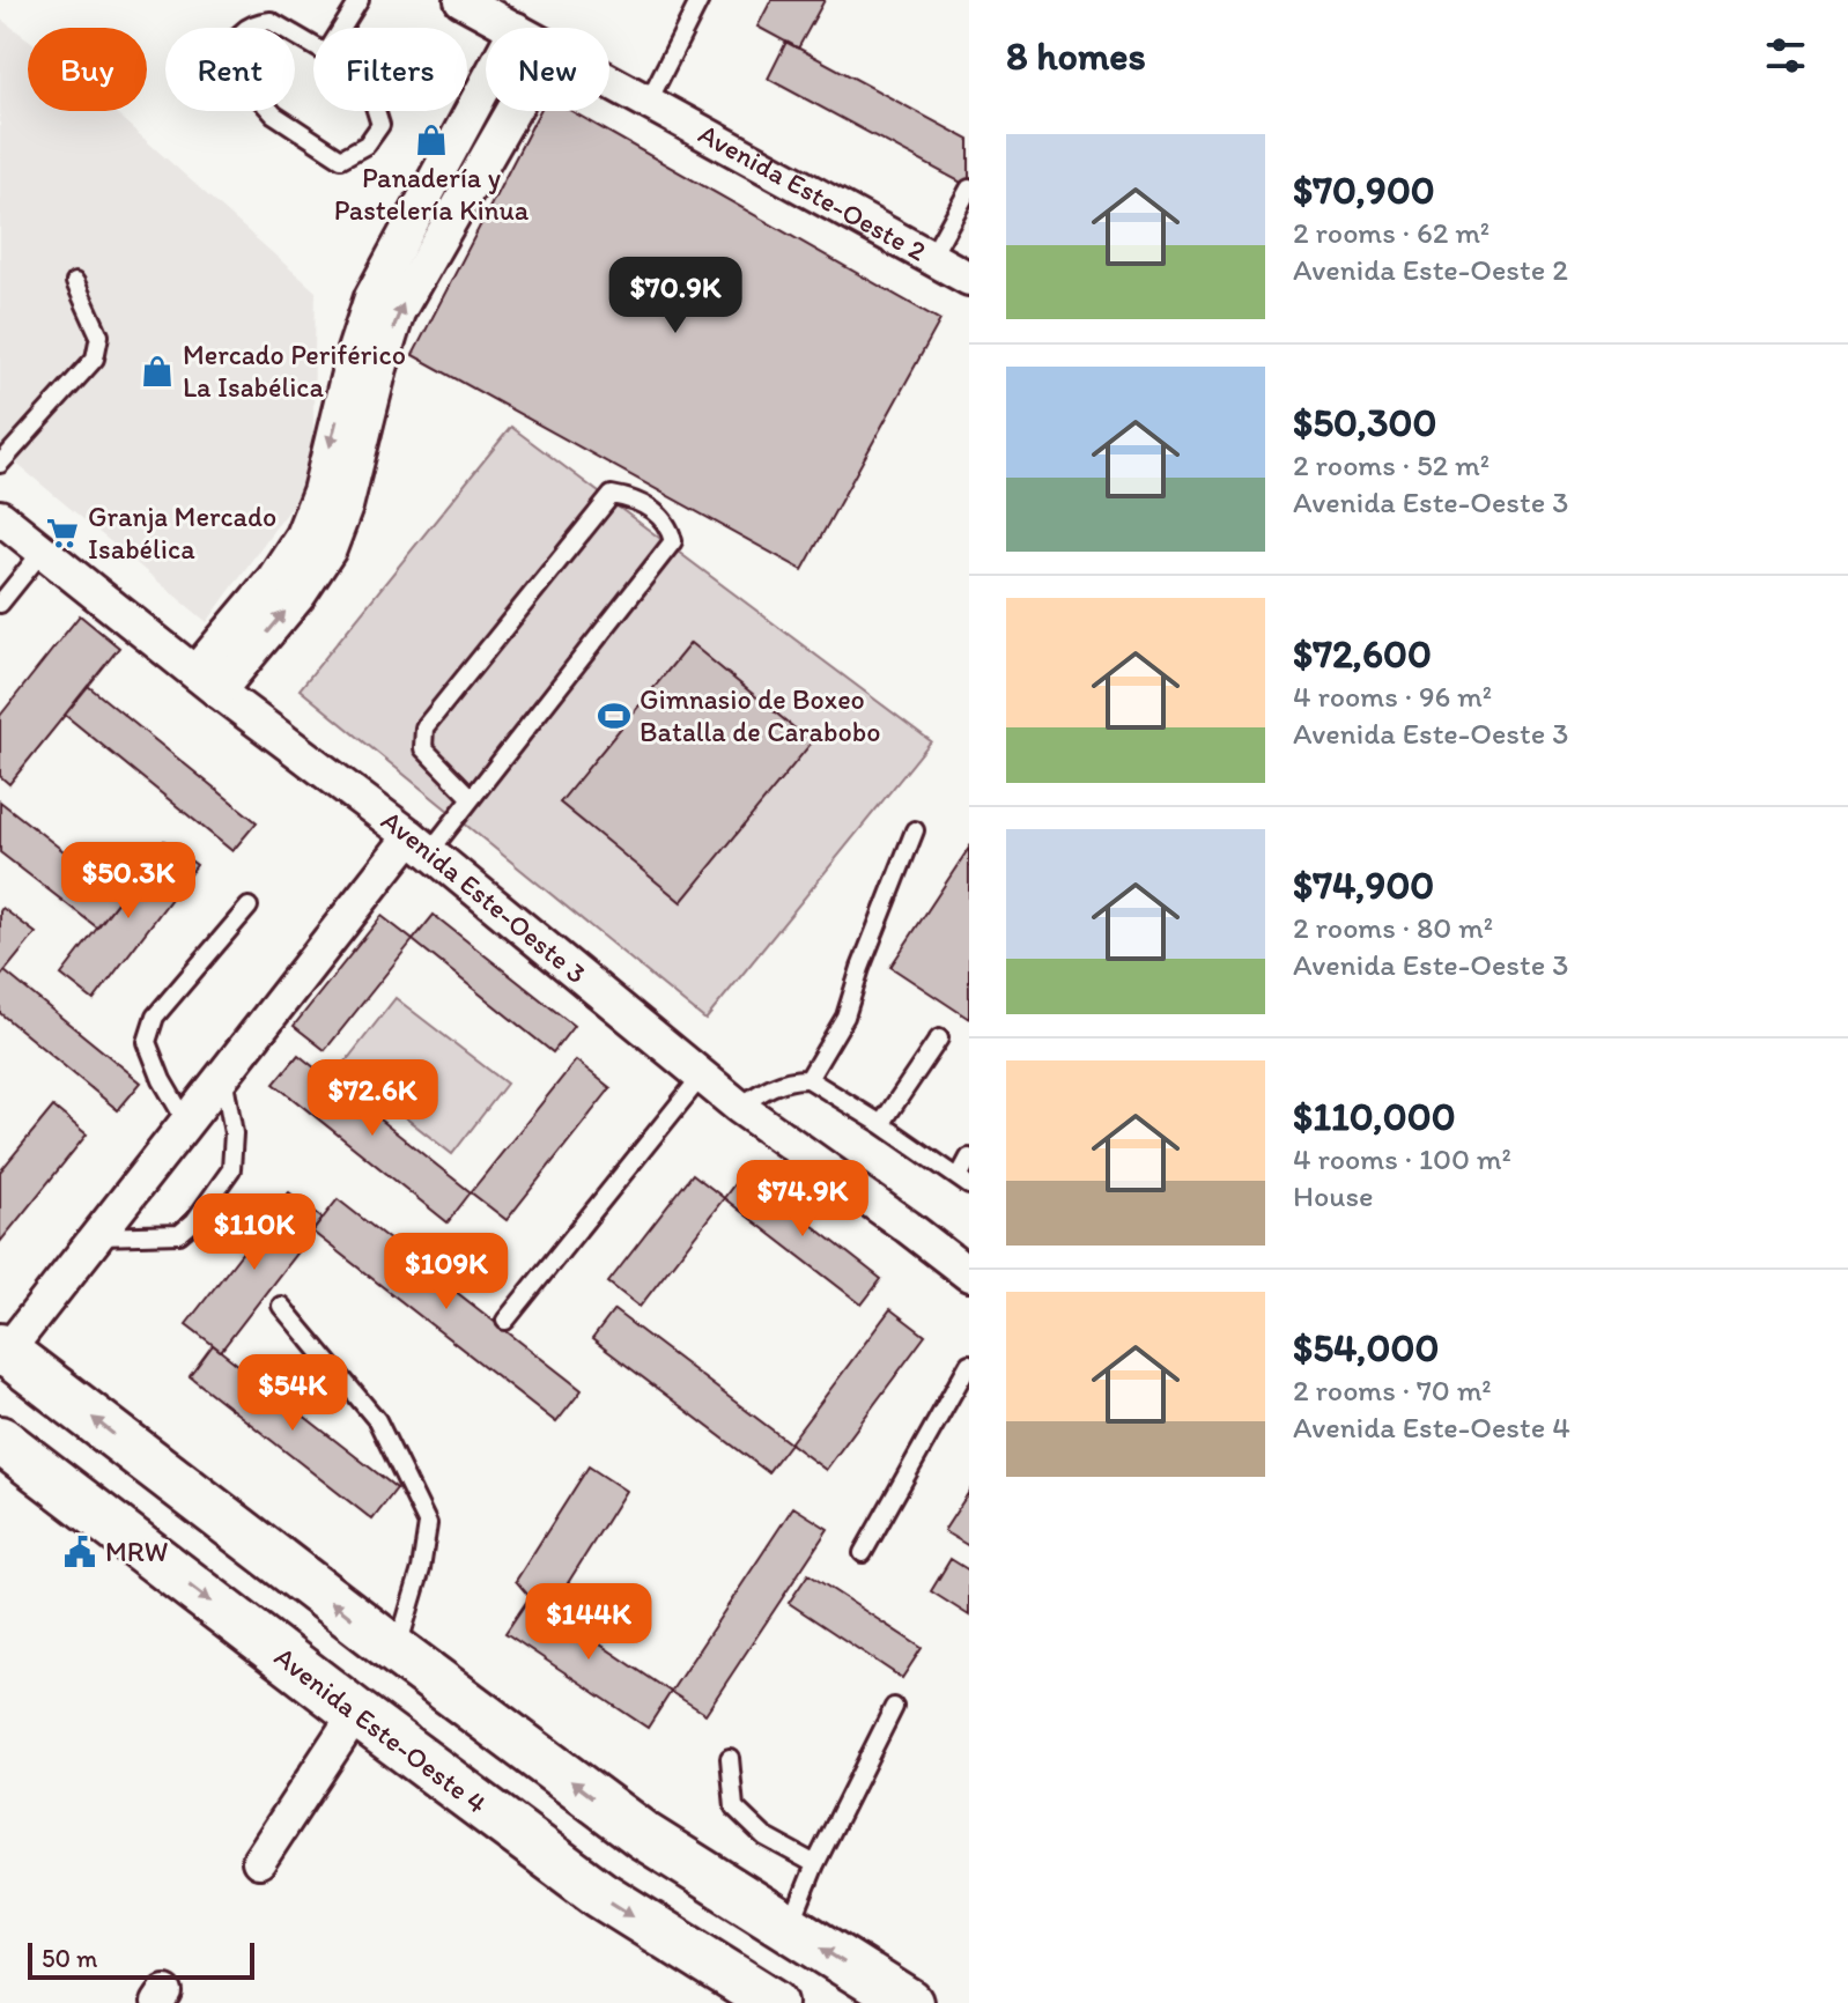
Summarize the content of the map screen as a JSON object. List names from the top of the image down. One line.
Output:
{"streets":{"main road":["Avenida Este-Oeste 4"],"street":["Avenida Este-Oeste 2","Avenida Este-Oeste 3"]},"places":{"shop":["Panadería y Pastelería Kinua","Mercado Periférico La Isabélica"],"supermarket":["Granja Mercado Isabélica"],"sports":["Gimnasio de Boxeo Batalla de Carabobo"],"public building":["MRW"]},"scale_bar":"50 m","page":{"heading":"8 homes","chip":["Buy","Rent","Filters","New"],"list":[{"name":"$70,900","note":"2 rooms · 62 m² · Avenida Este-Oeste 2"},{"name":"$50,300","note":"2 rooms · 52 m² · Avenida Este-Oeste 3"},{"name":"$72,600","note":"4 rooms · 96 m² · Avenida Este-Oeste 3"},{"name":"$74,900","note":"2 rooms · 80 m² · Avenida Este-Oeste 3"},{"name":"$110,000","note":"4 rooms · 100 m² · House"},{"name":"$54,000","note":"2 rooms · 70 m² · Avenida Este-Oeste 4"}],"price":["$70.9K","$50.3K","$72.6K","$74.9K","$110K","$109K","$54K","$144K"],"scale":"50 m"}}
